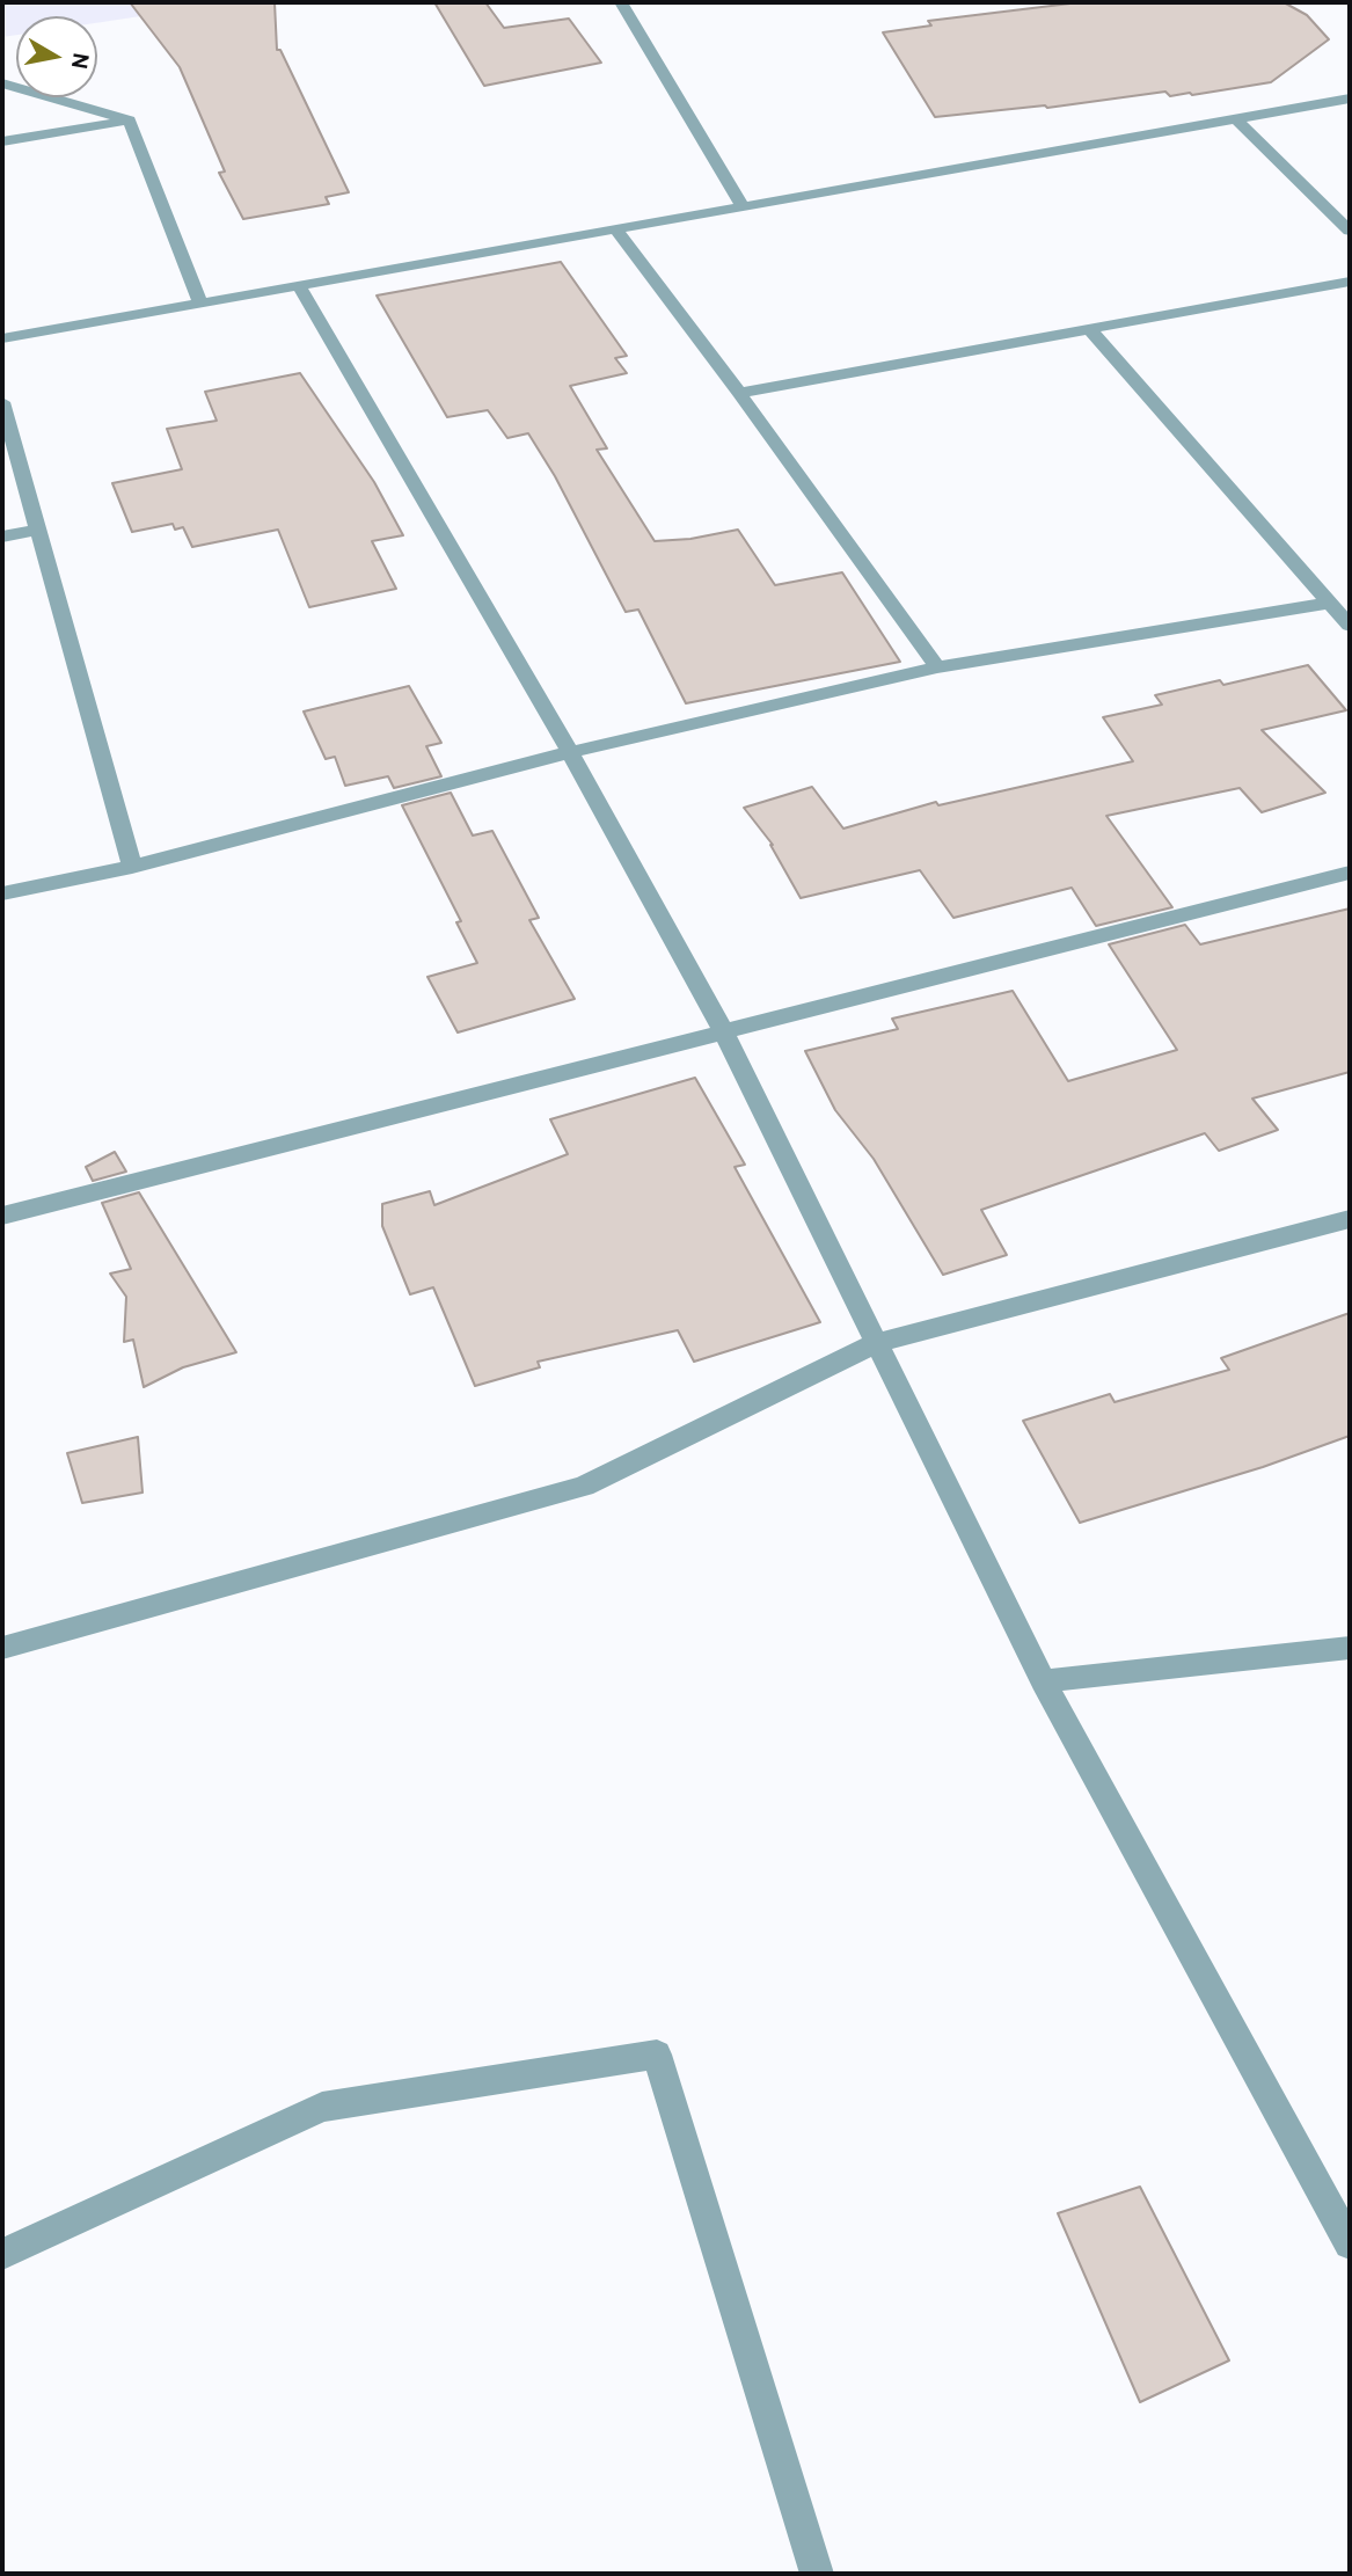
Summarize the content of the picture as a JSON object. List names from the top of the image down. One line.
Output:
{"north":"right"}
